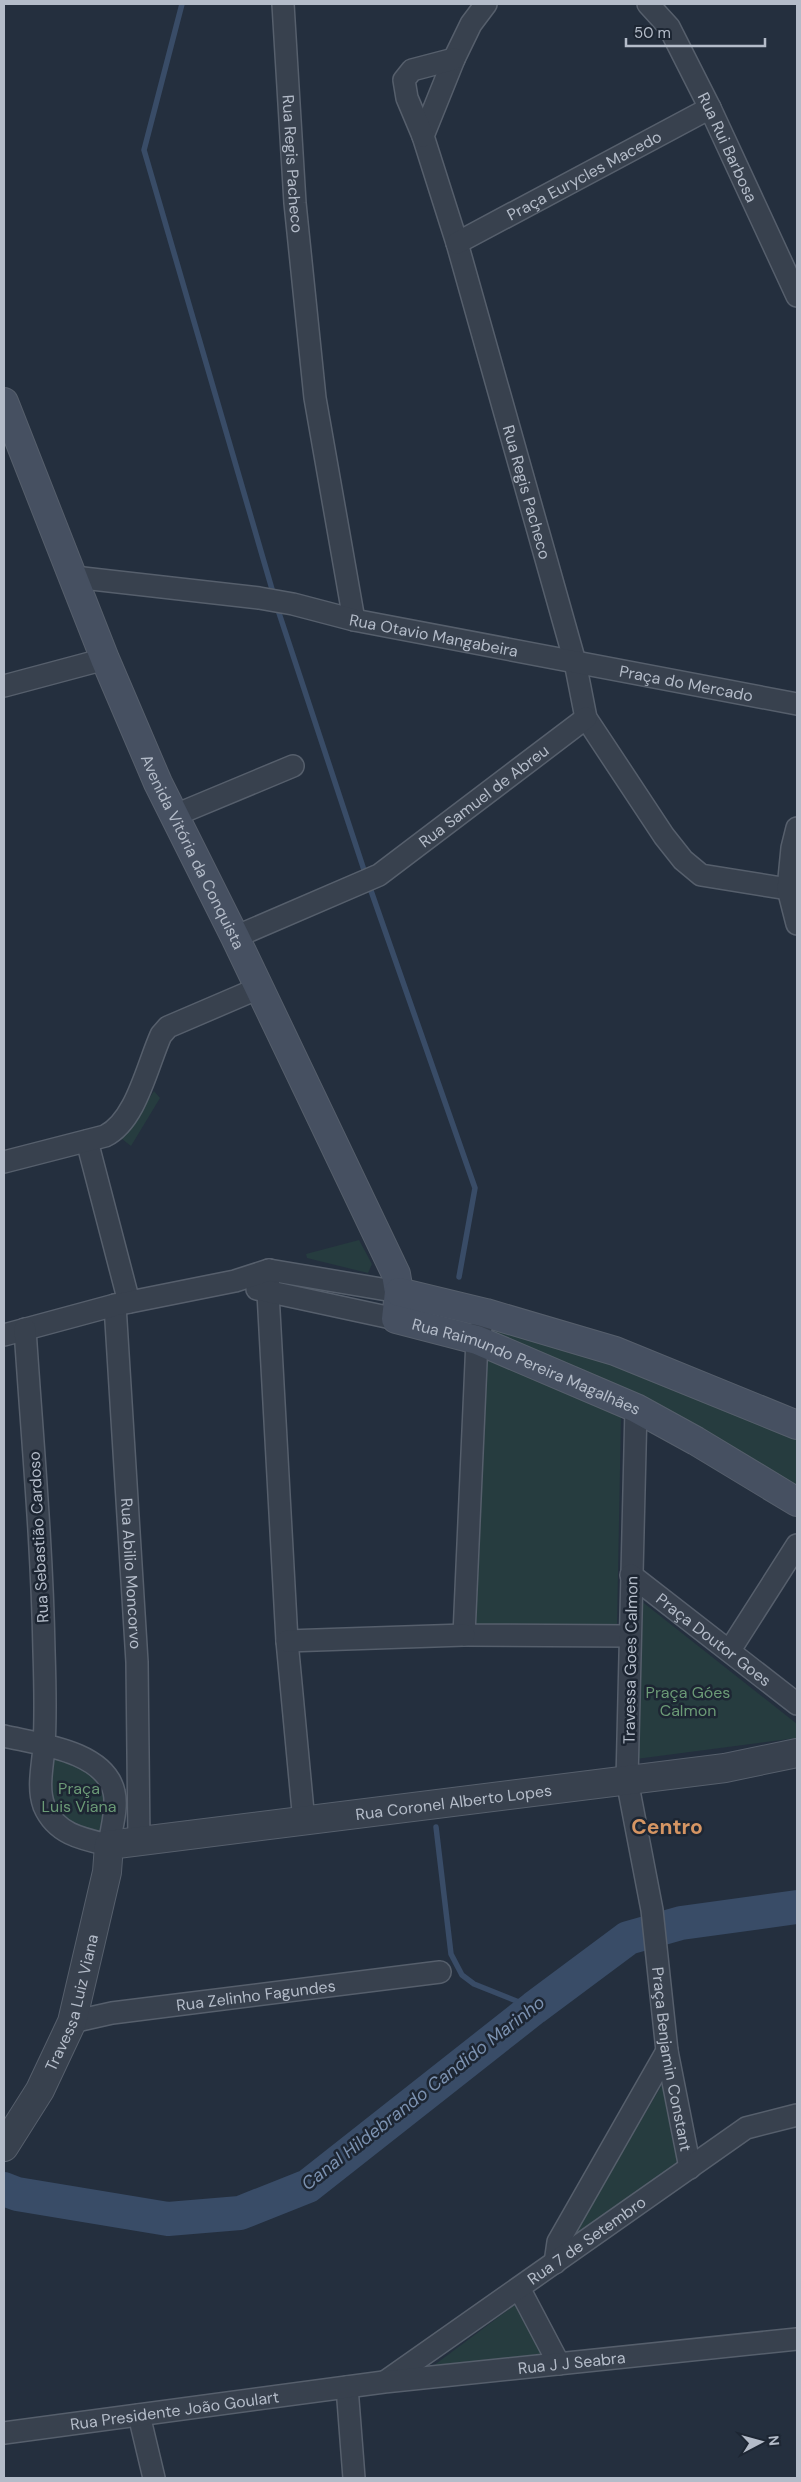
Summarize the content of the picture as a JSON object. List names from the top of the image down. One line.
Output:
{"streets":{"main road":["Avenida Vitória da Conquista","Rua Raimundo Pereira Magalhães"],"street":["Rua Rui Barbosa","Rua Regis Pacheco","Praça Eurycles Macedo","Rua Otavio Mangabeira","Praça do Mercado","Rua Samuel de Abreu","Rua Sebastião Cardoso","Rua Abilio Moncorvo","Praça Doutor Goes","Travessa Goes Calmon","Rua Coronel Alberto Lopes","Rua Zelinho Fagundes","Travessa Luiz Viana","Praça Benjamin Constant","Rua 7 de Setembro","Rua J J Seabra","Rua Presidente João Goulart"]},"crossings":[["Rua Rui Barbosa","Praça Eurycles Macedo"],["Rua Regis Pacheco","Praça Eurycles Macedo"],["Rua Regis Pacheco","Rua Otavio Mangabeira"],["Rua Regis Pacheco","Praça do Mercado"],["Rua Regis Pacheco","Rua Samuel de Abreu"],["Rua Otavio Mangabeira","Praça do Mercado"],["Rua Otavio Mangabeira","Avenida Vitória da Conquista"],["Rua Samuel de Abreu","Avenida Vitória da Conquista"],["Avenida Vitória da Conquista","Rua Raimundo Pereira Magalhães"],["Rua Raimundo Pereira Magalhães","Rua Sebastião Cardoso"],["Rua Raimundo Pereira Magalhães","Rua Abilio Moncorvo"],["Rua Raimundo Pereira Magalhães","Travessa Goes Calmon"],["Rua Abilio Moncorvo","Rua Coronel Alberto Lopes"],["Praça Doutor Goes","Travessa Goes Calmon"],["Travessa Goes Calmon","Rua Coronel Alberto Lopes"],["Travessa Goes Calmon","Praça Benjamin Constant"],["Rua Coronel Alberto Lopes","Travessa Luiz Viana"],["Rua Zelinho Fagundes","Travessa Luiz Viana"],["Praça Benjamin Constant","Rua 7 de Setembro"],["Rua 7 de Setembro","Rua J J Seabra"],["Rua J J Seabra","Rua Presidente João Goulart"]],"districts":["Centro"],"water":["Canal Hildebrando Candido Marinho"],"parks":["Praça Góes Calmon","Praça Luis Viana"],"scale_bar":"50 m","north":"right"}
